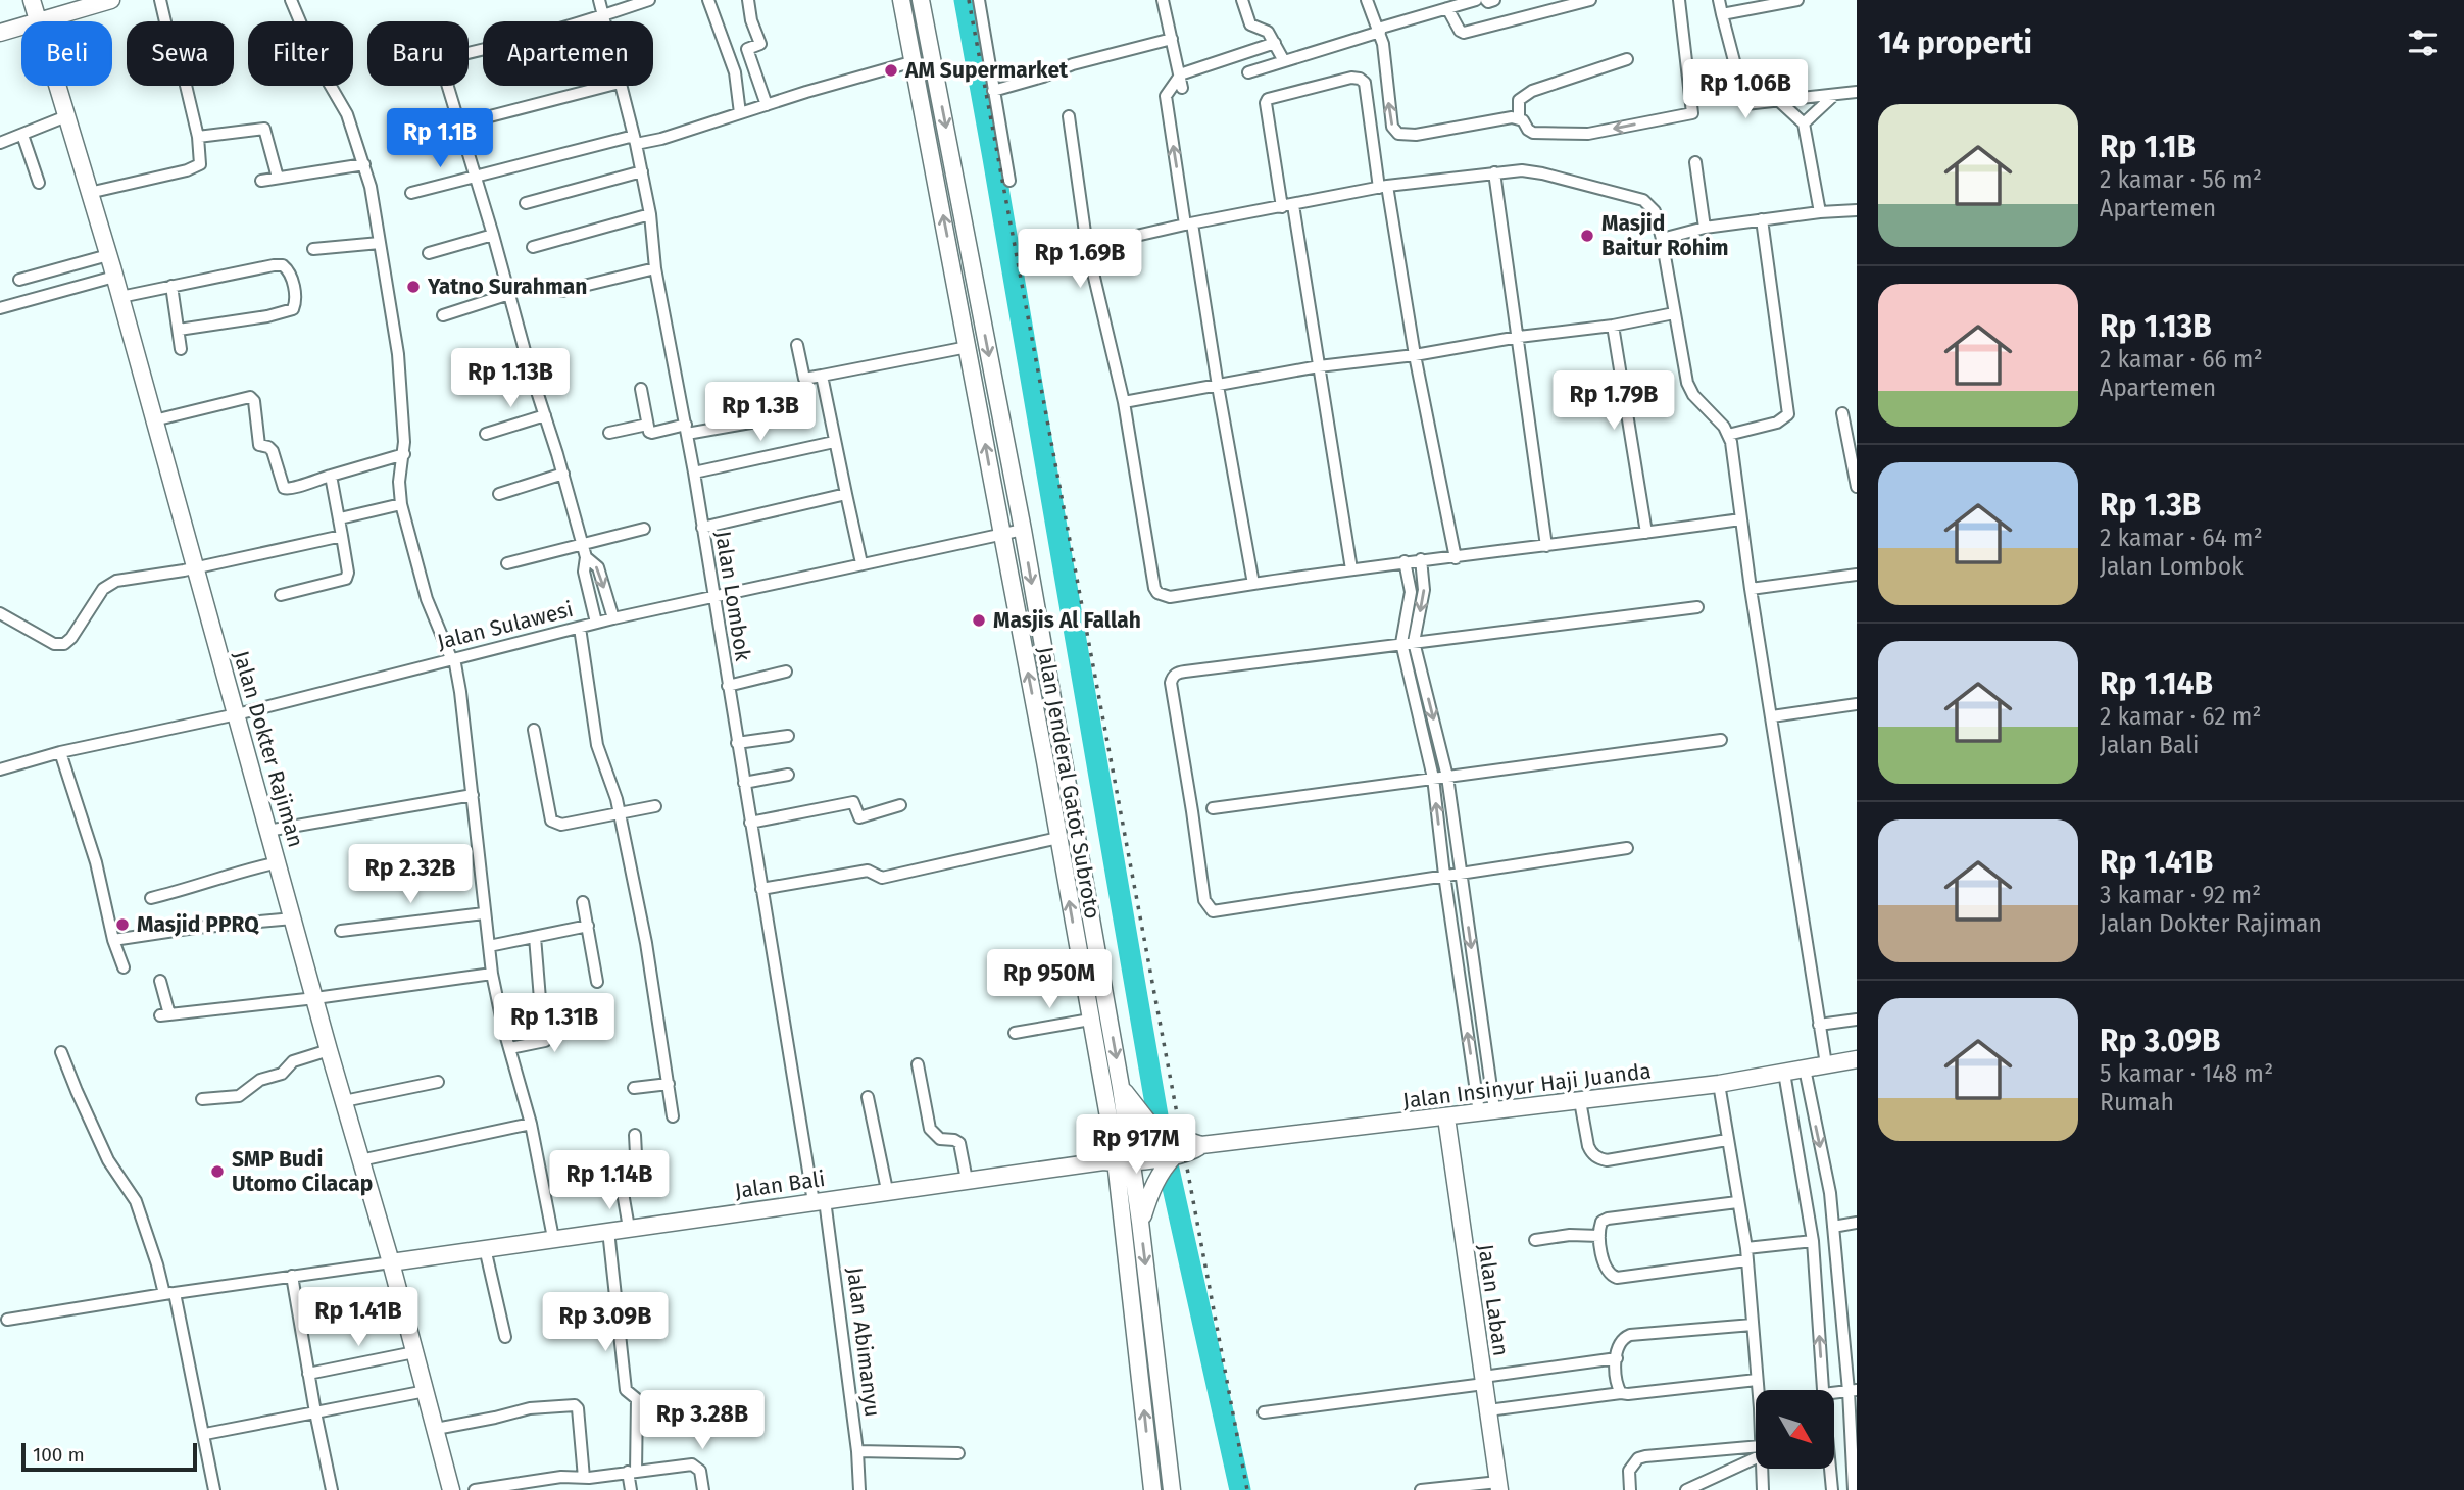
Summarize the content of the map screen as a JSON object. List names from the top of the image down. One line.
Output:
{"streets":{"street":["Jalan Lombok","Jalan Sulawesi","Jalan Dokter Rajiman","Jalan Jenderal Gatot Subroto","Jalan Insinyur Haji Juanda","Jalan Bali","Jalan Laban","Jalan Abimanyu"]},"crossings":[["Jalan Lombok","Jalan Sulawesi"],["Jalan Lombok","Jalan Bali"],["Jalan Lombok","Jalan Abimanyu"],["Jalan Sulawesi","Jalan Dokter Rajiman"],["Jalan Sulawesi","Jalan Jenderal Gatot Subroto"],["Jalan Dokter Rajiman","Jalan Bali"],["Jalan Jenderal Gatot Subroto","Jalan Insinyur Haji Juanda"],["Jalan Jenderal Gatot Subroto","Jalan Bali"],["Jalan Insinyur Haji Juanda","Jalan Bali"],["Jalan Insinyur Haji Juanda","Jalan Laban"],["Jalan Bali","Jalan Abimanyu"]],"places":["AM Supermarket","Masjid Baitur Rohim","Yatno Surahman","Masjis Al Fallah","Masjid PPRQ","SMP Budi Utomo Cilacap"],"scale_bar":"100 m","north":"bottom right","page":{"heading":"14 properti","chip":["Beli","Sewa","Filter","Baru","Apartemen"],"price":["Rp 1.06B","Rp 1.1B","Rp 1.69B","Rp 1.13B","Rp 1.79B","Rp 1.3B","Rp 2.32B","Rp 950M","Rp 1.31B","Rp 917M","Rp 1.14B","Rp 1.41B","Rp 3.09B","Rp 3.28B"],"list":[{"name":"Rp 1.1B","note":"2 kamar · 56 m² · Apartemen"},{"name":"Rp 1.13B","note":"2 kamar · 66 m² · Apartemen"},{"name":"Rp 1.3B","note":"2 kamar · 64 m² · Jalan Lombok"},{"name":"Rp 1.14B","note":"2 kamar · 62 m² · Jalan Bali"},{"name":"Rp 1.41B","note":"3 kamar · 92 m² · Jalan Dokter Rajiman"},{"name":"Rp 3.09B","note":"5 kamar · 148 m² · Rumah"}],"scale":"100 m"}}
